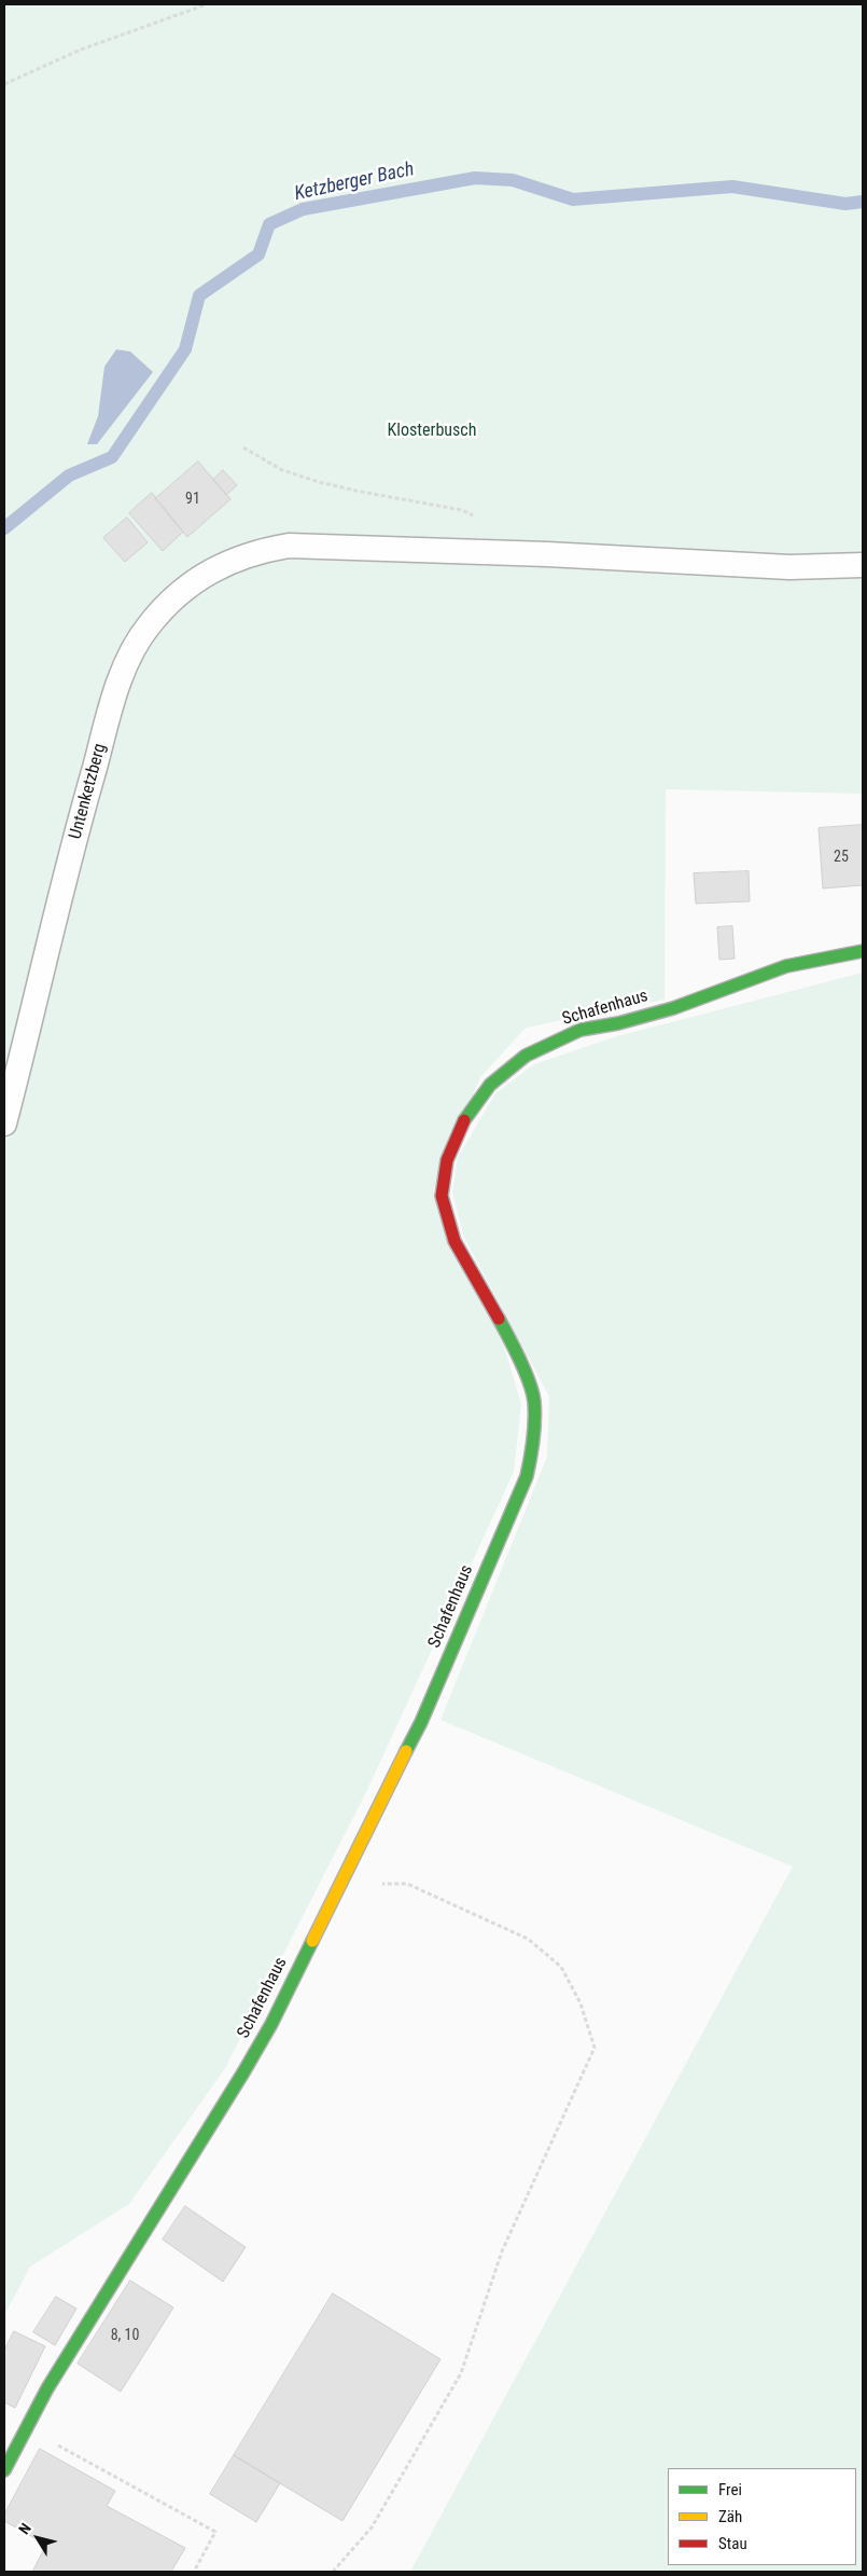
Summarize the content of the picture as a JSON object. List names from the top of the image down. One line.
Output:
{"streets":{"street":["Schafenhaus"],"lane":["Untenketzberg"]},"water":["Ketzberger Bach"],"parks":["Klosterbusch"],"house_numbers":["91","25","8, 10"],"legend":["Frei","Zäh","Stau"],"north":"top left"}
